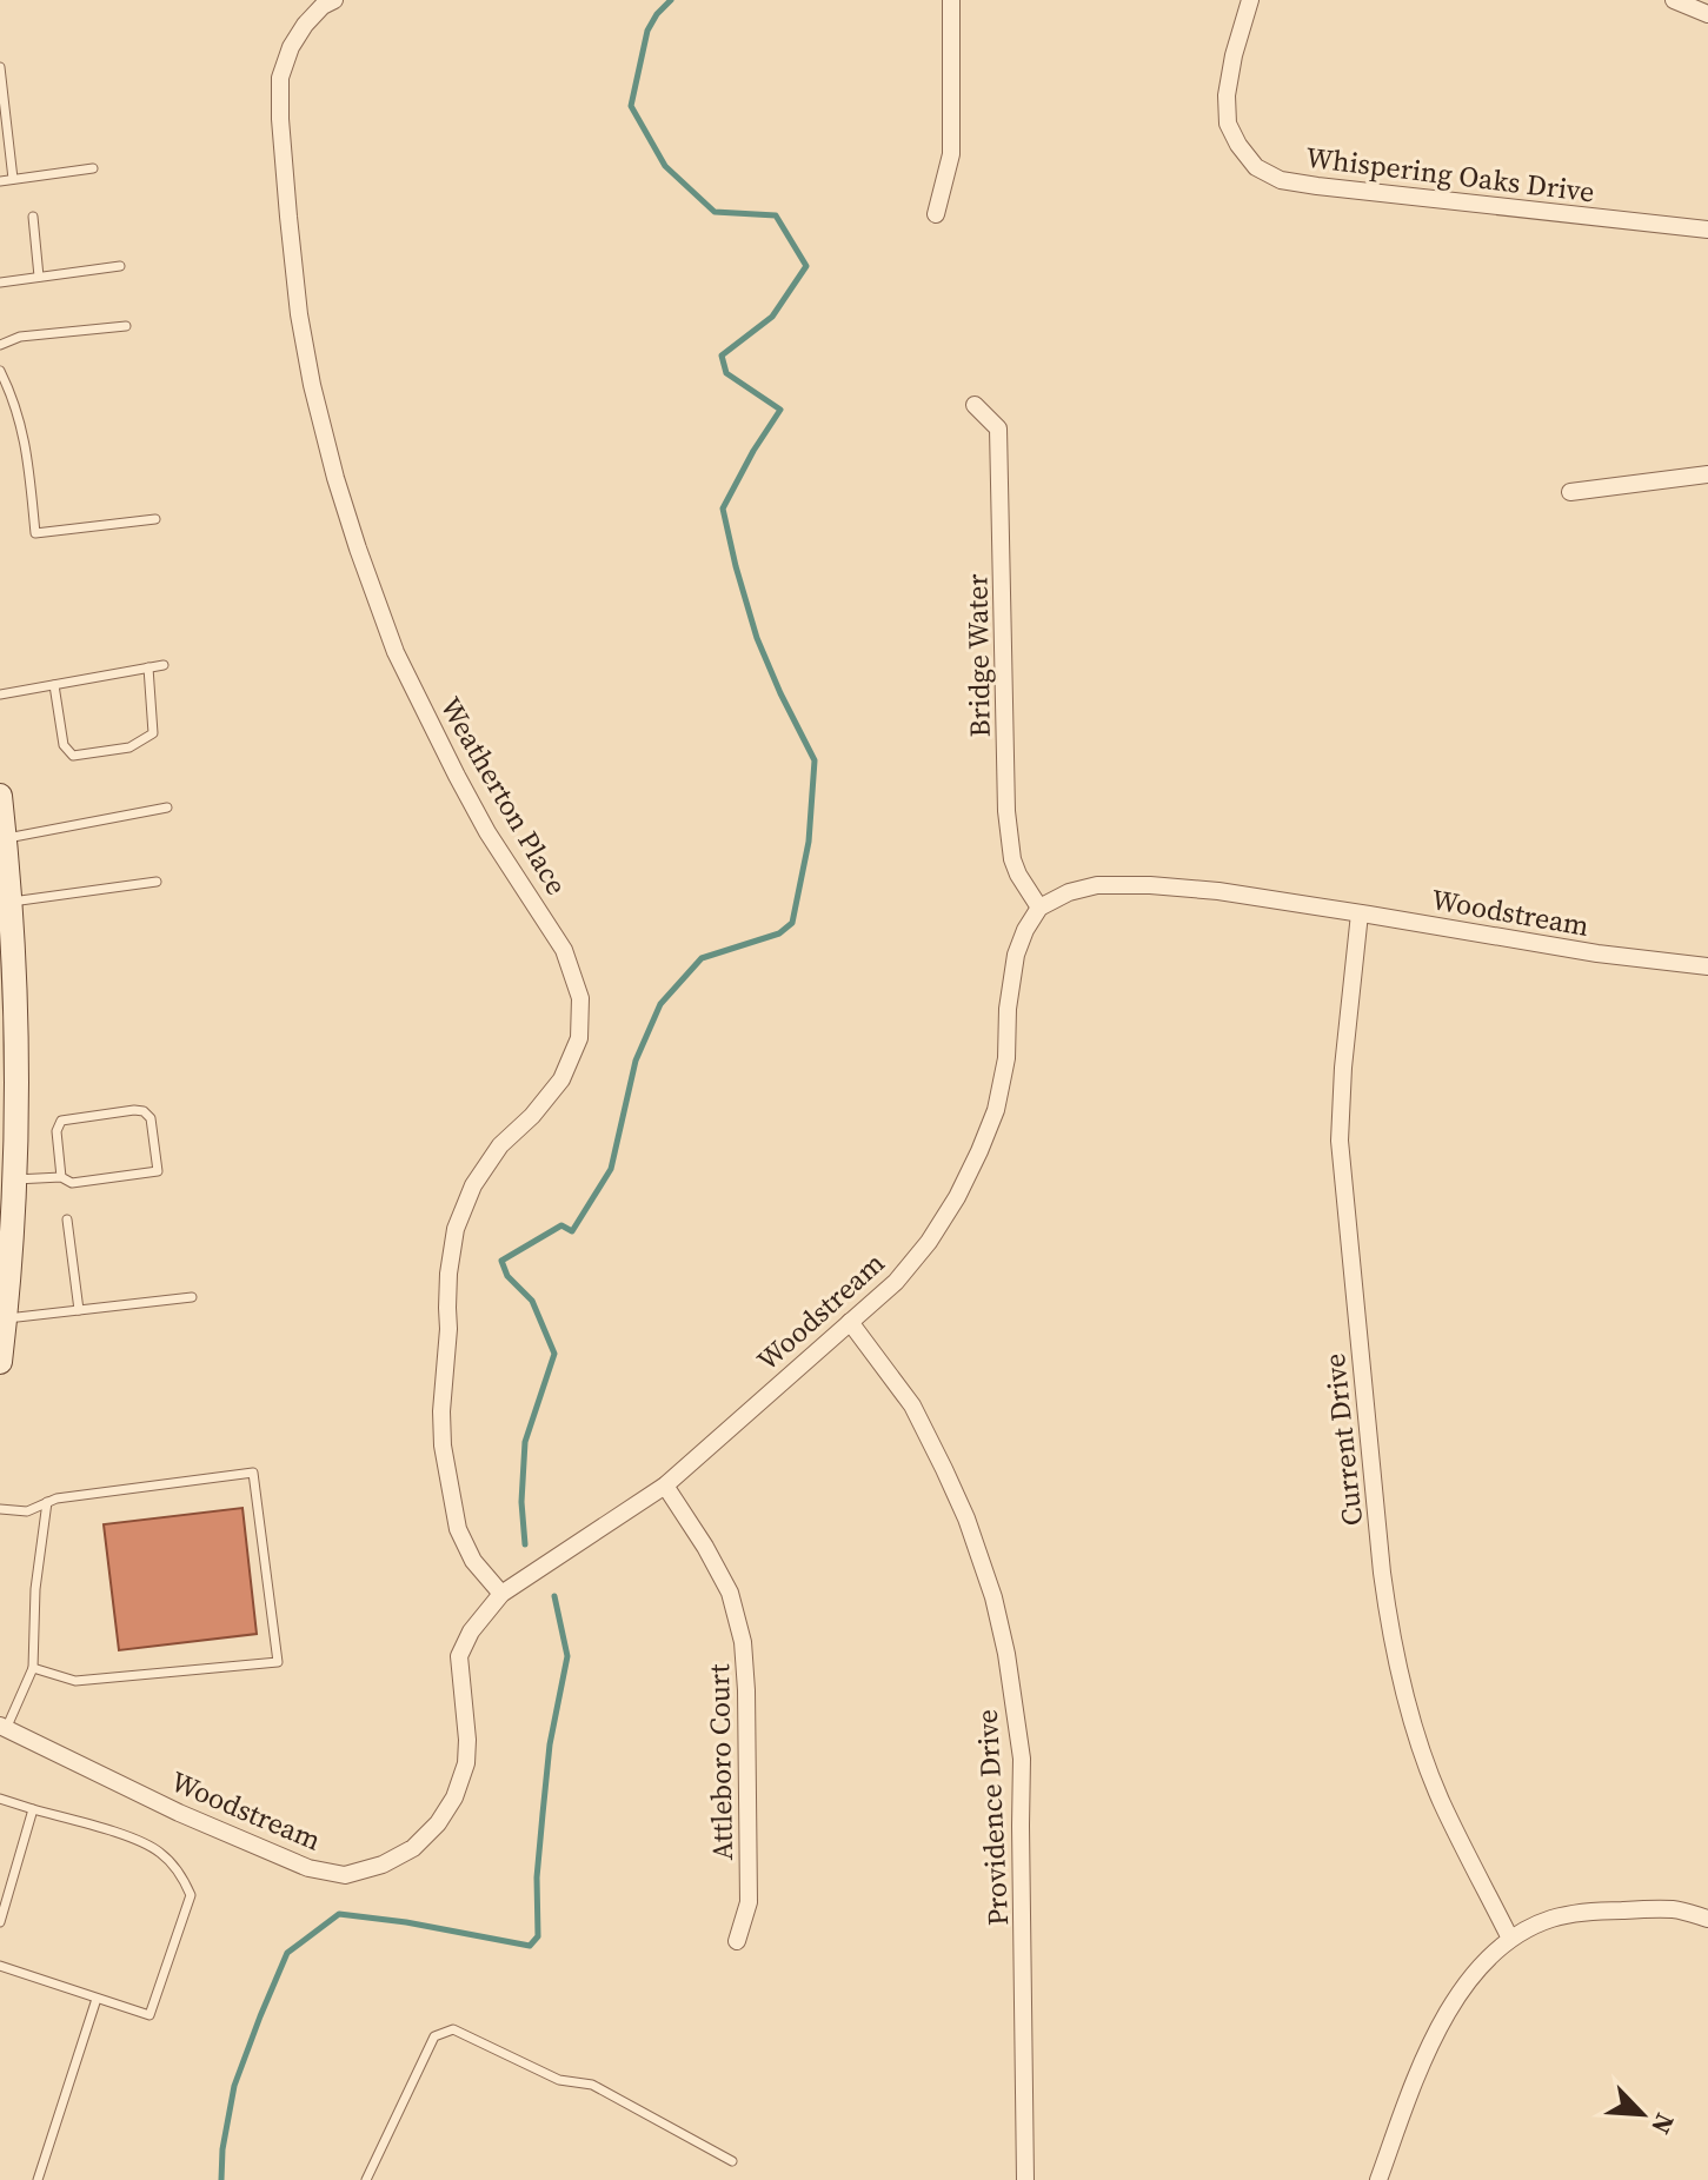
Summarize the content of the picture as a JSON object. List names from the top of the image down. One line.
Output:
{"streets":{"street":["Whispering Oaks Drive","Bridge Water","Weatherton Place","Woodstream","Current Drive","Attleboro Court","Providence Drive"]},"crossings":[["Bridge Water","Woodstream"],["Weatherton Place","Woodstream"],["Woodstream","Current Drive"],["Woodstream","Attleboro Court"],["Woodstream","Providence Drive"]],"north":"bottom right"}
